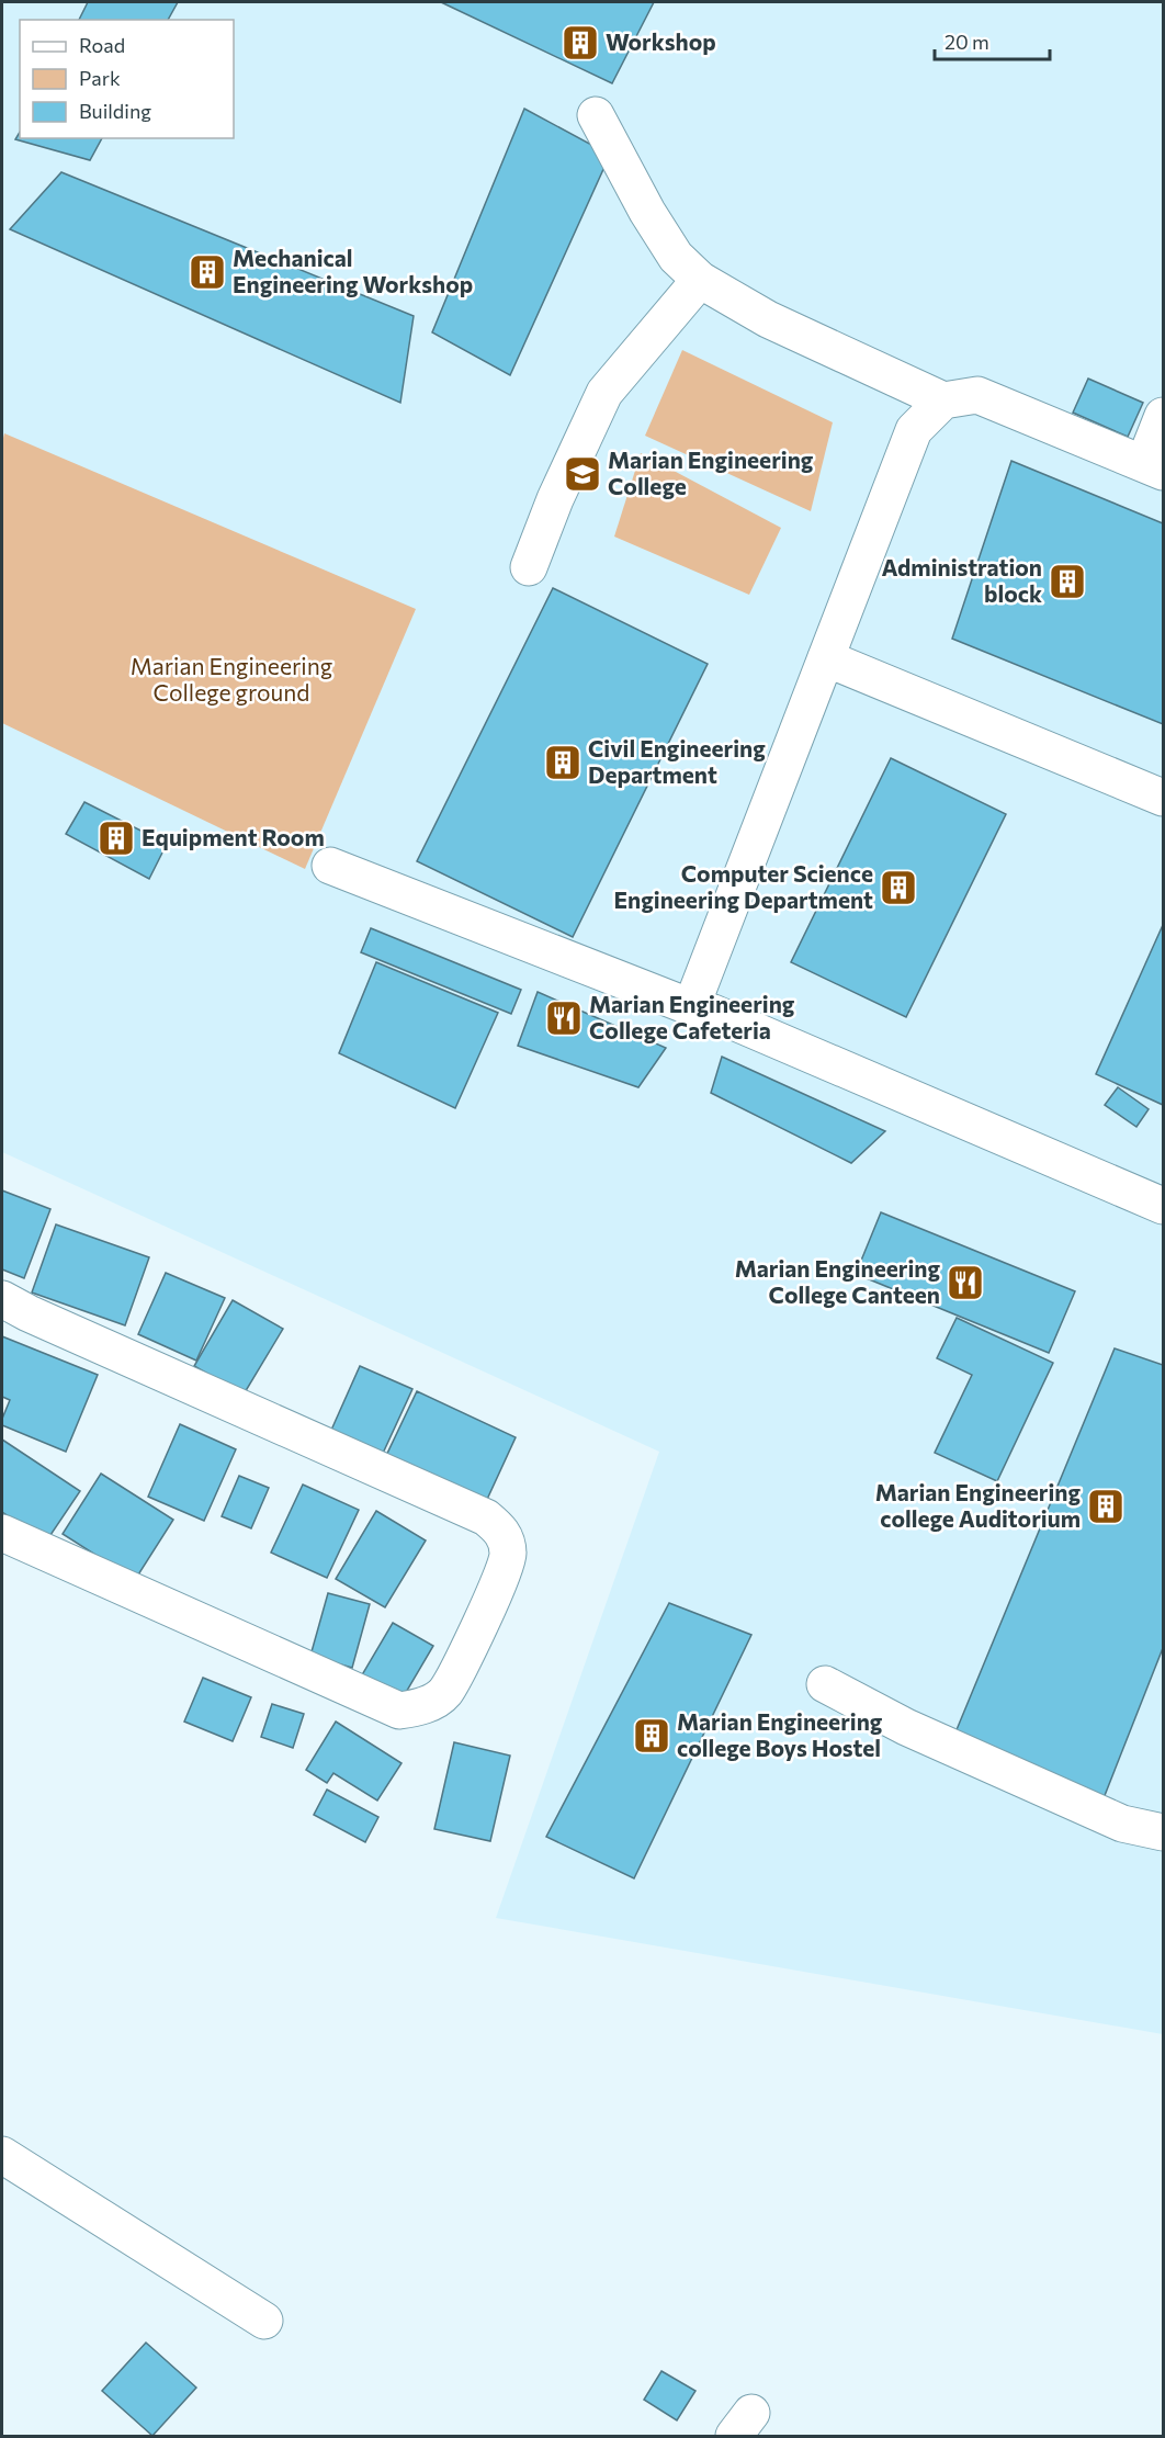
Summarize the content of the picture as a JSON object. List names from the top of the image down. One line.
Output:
{"parks":["Marian Engineering College ground"],"places":{"building":["Workshop","Mechanical Engineering Workshop","Administration block","Civil Engineering Department","Equipment Room","Computer Science Engineering Department","Marian Engineering college Auditorium","Marian Engineering college Boys Hostel"],"school or university":["Marian Engineering College"],"restaurant":["Marian Engineering College Cafeteria","Marian Engineering College Canteen"]},"legend":["Road","Park","Building"],"scale_bar":"20 m"}
